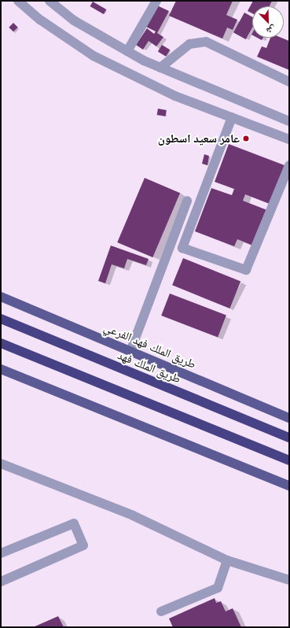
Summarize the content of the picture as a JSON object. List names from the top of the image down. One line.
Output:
{"streets":{"highway":["طريق الملك فهد"],"main road":["طريق الملك فهد الفرعي"]},"places":["عامر سعيد اسطون"],"north":"bottom right"}
